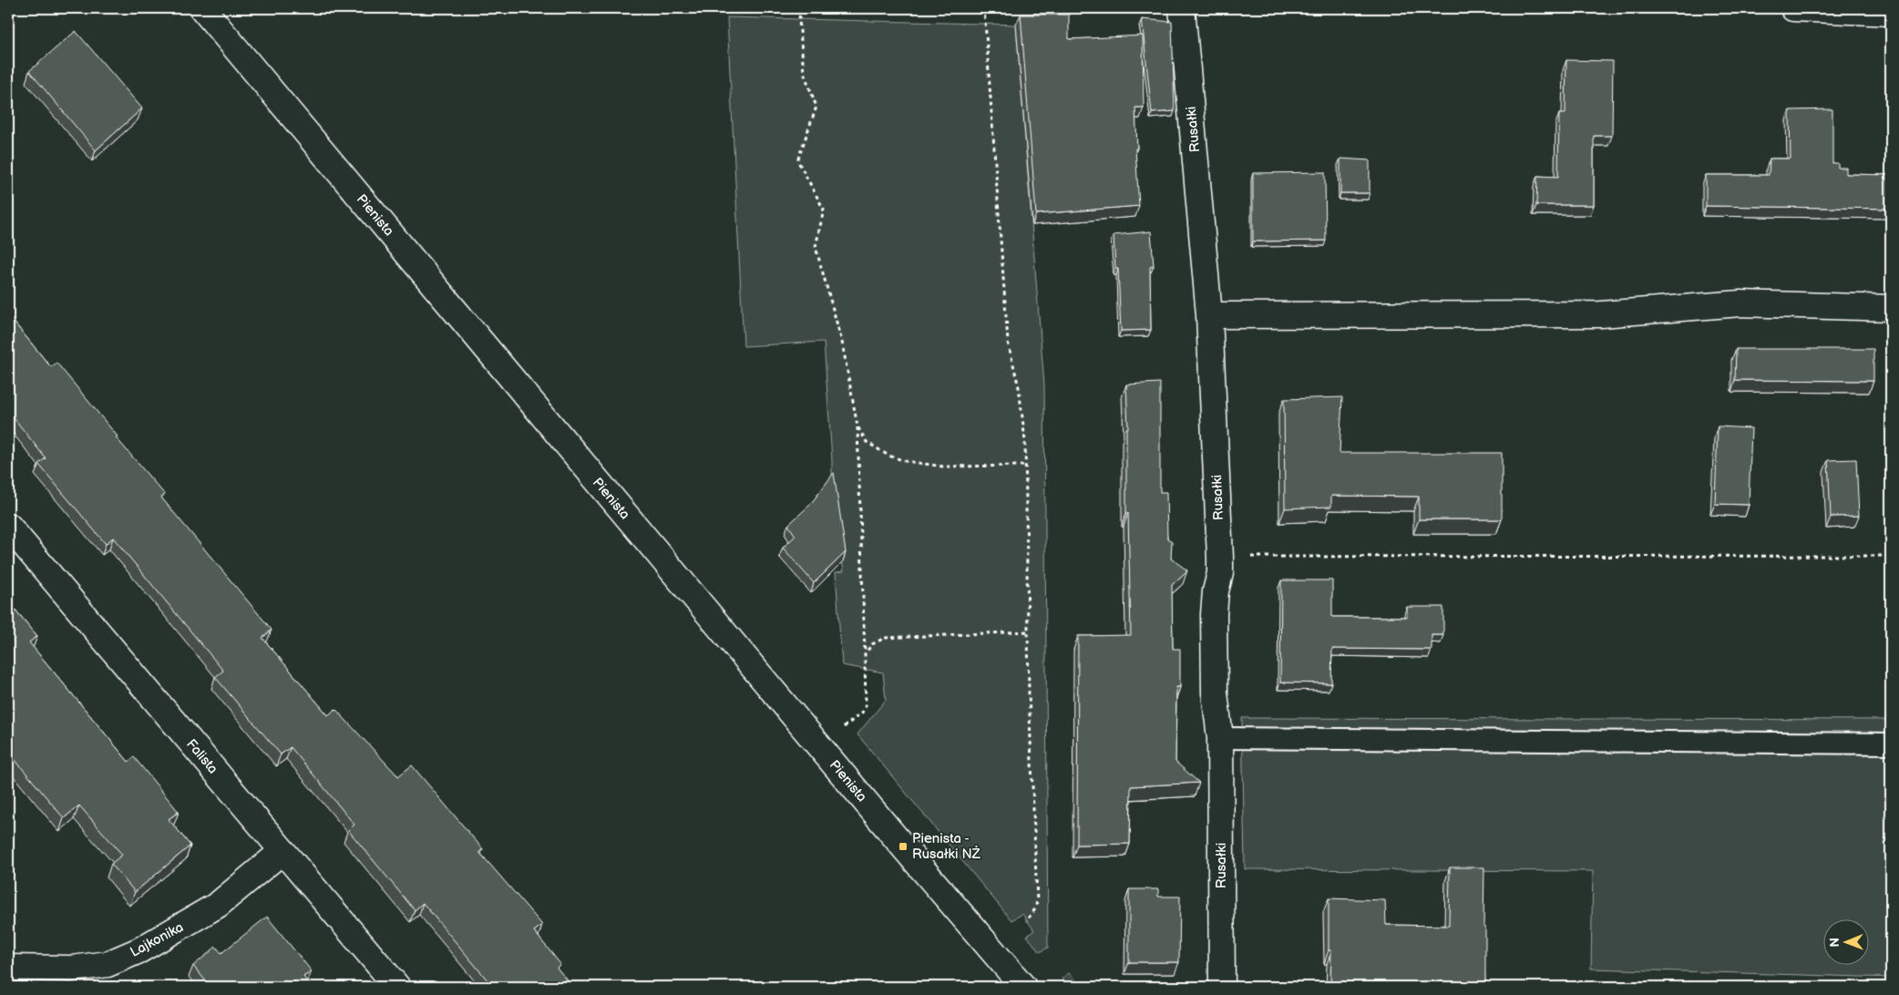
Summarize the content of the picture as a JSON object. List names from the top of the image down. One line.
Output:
{"streets":{"street":["Rusałki","Pienista","Falista","Lajkonika"]},"crossings":[["Falista","Lajkonika"]],"places":{"transit":["Pienista - Rusałki NŻ"]},"north":"left"}
